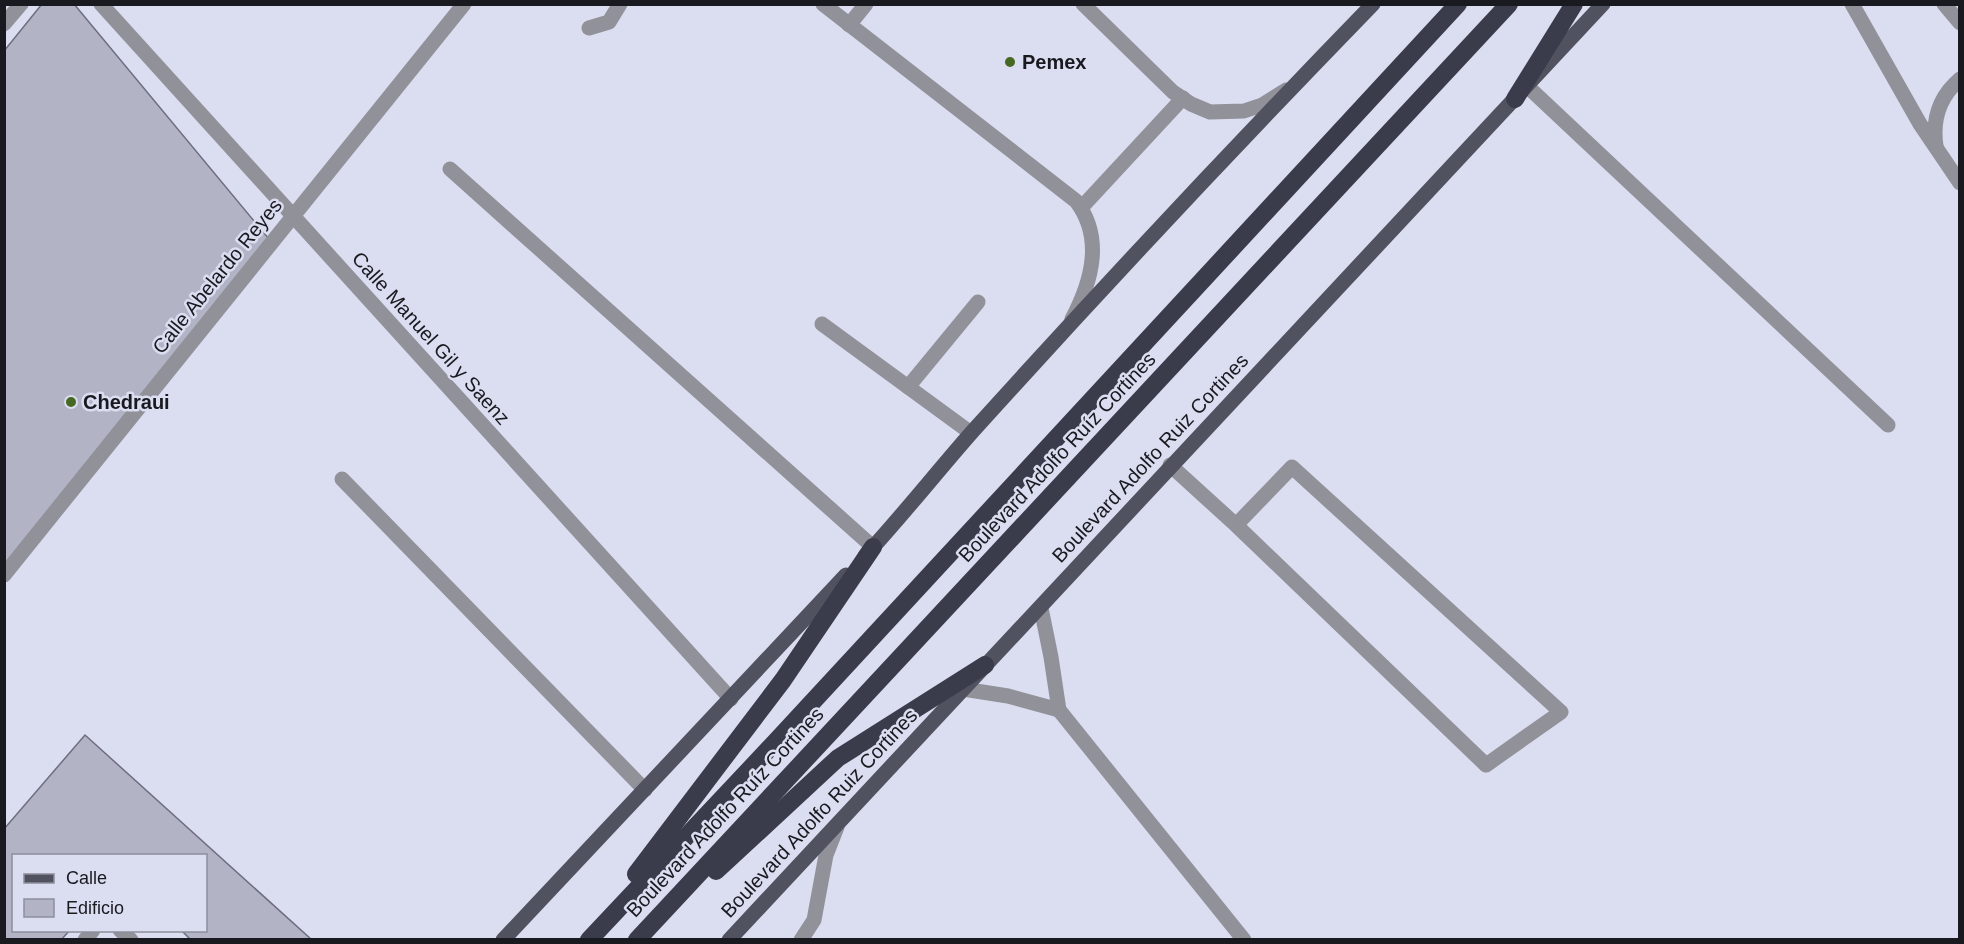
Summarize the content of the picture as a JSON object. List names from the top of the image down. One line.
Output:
{"streets":{"highway":["Boulevard Adolfo Ruíz Cortines"],"main road":["Boulevard Adolfo Ruiz Cortines"],"street":["Calle Abelardo Reyes","Calle Manuel Gil y Saenz"]},"crossings":[["Calle Abelardo Reyes","Calle Manuel Gil y Saenz"]],"places":["Pemex","Chedraui"],"legend":["Calle","Edificio"]}
